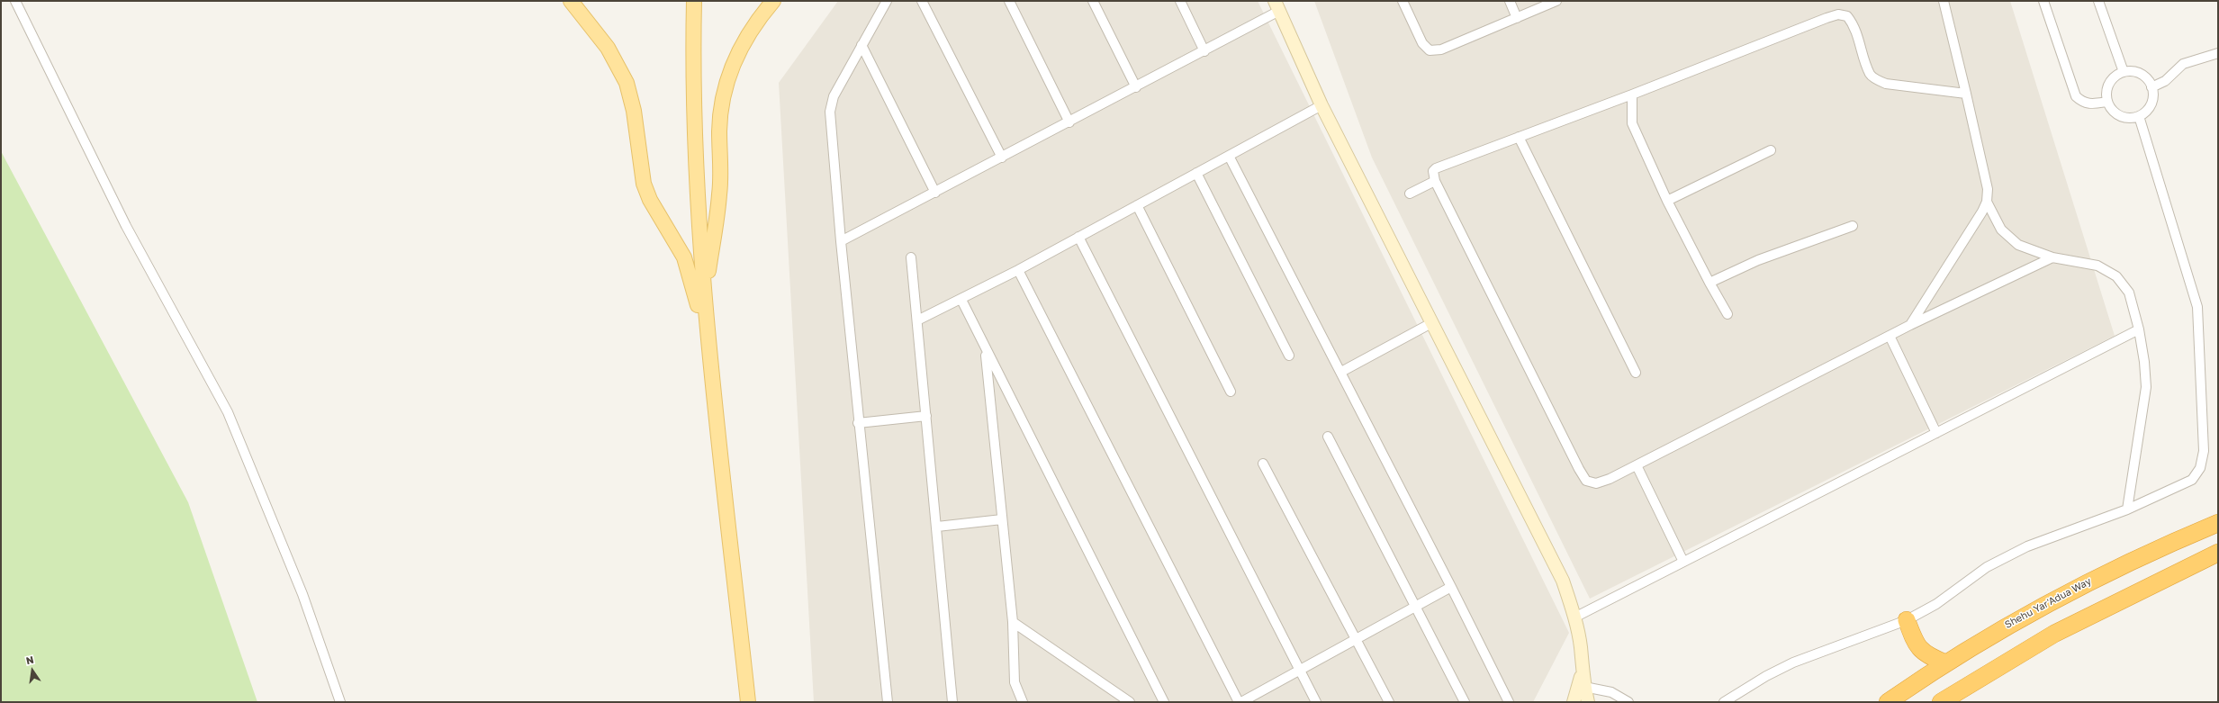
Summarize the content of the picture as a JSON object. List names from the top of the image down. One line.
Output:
{"streets":{"highway":["Shehu Yar'Adua Way"]},"north":"top"}
